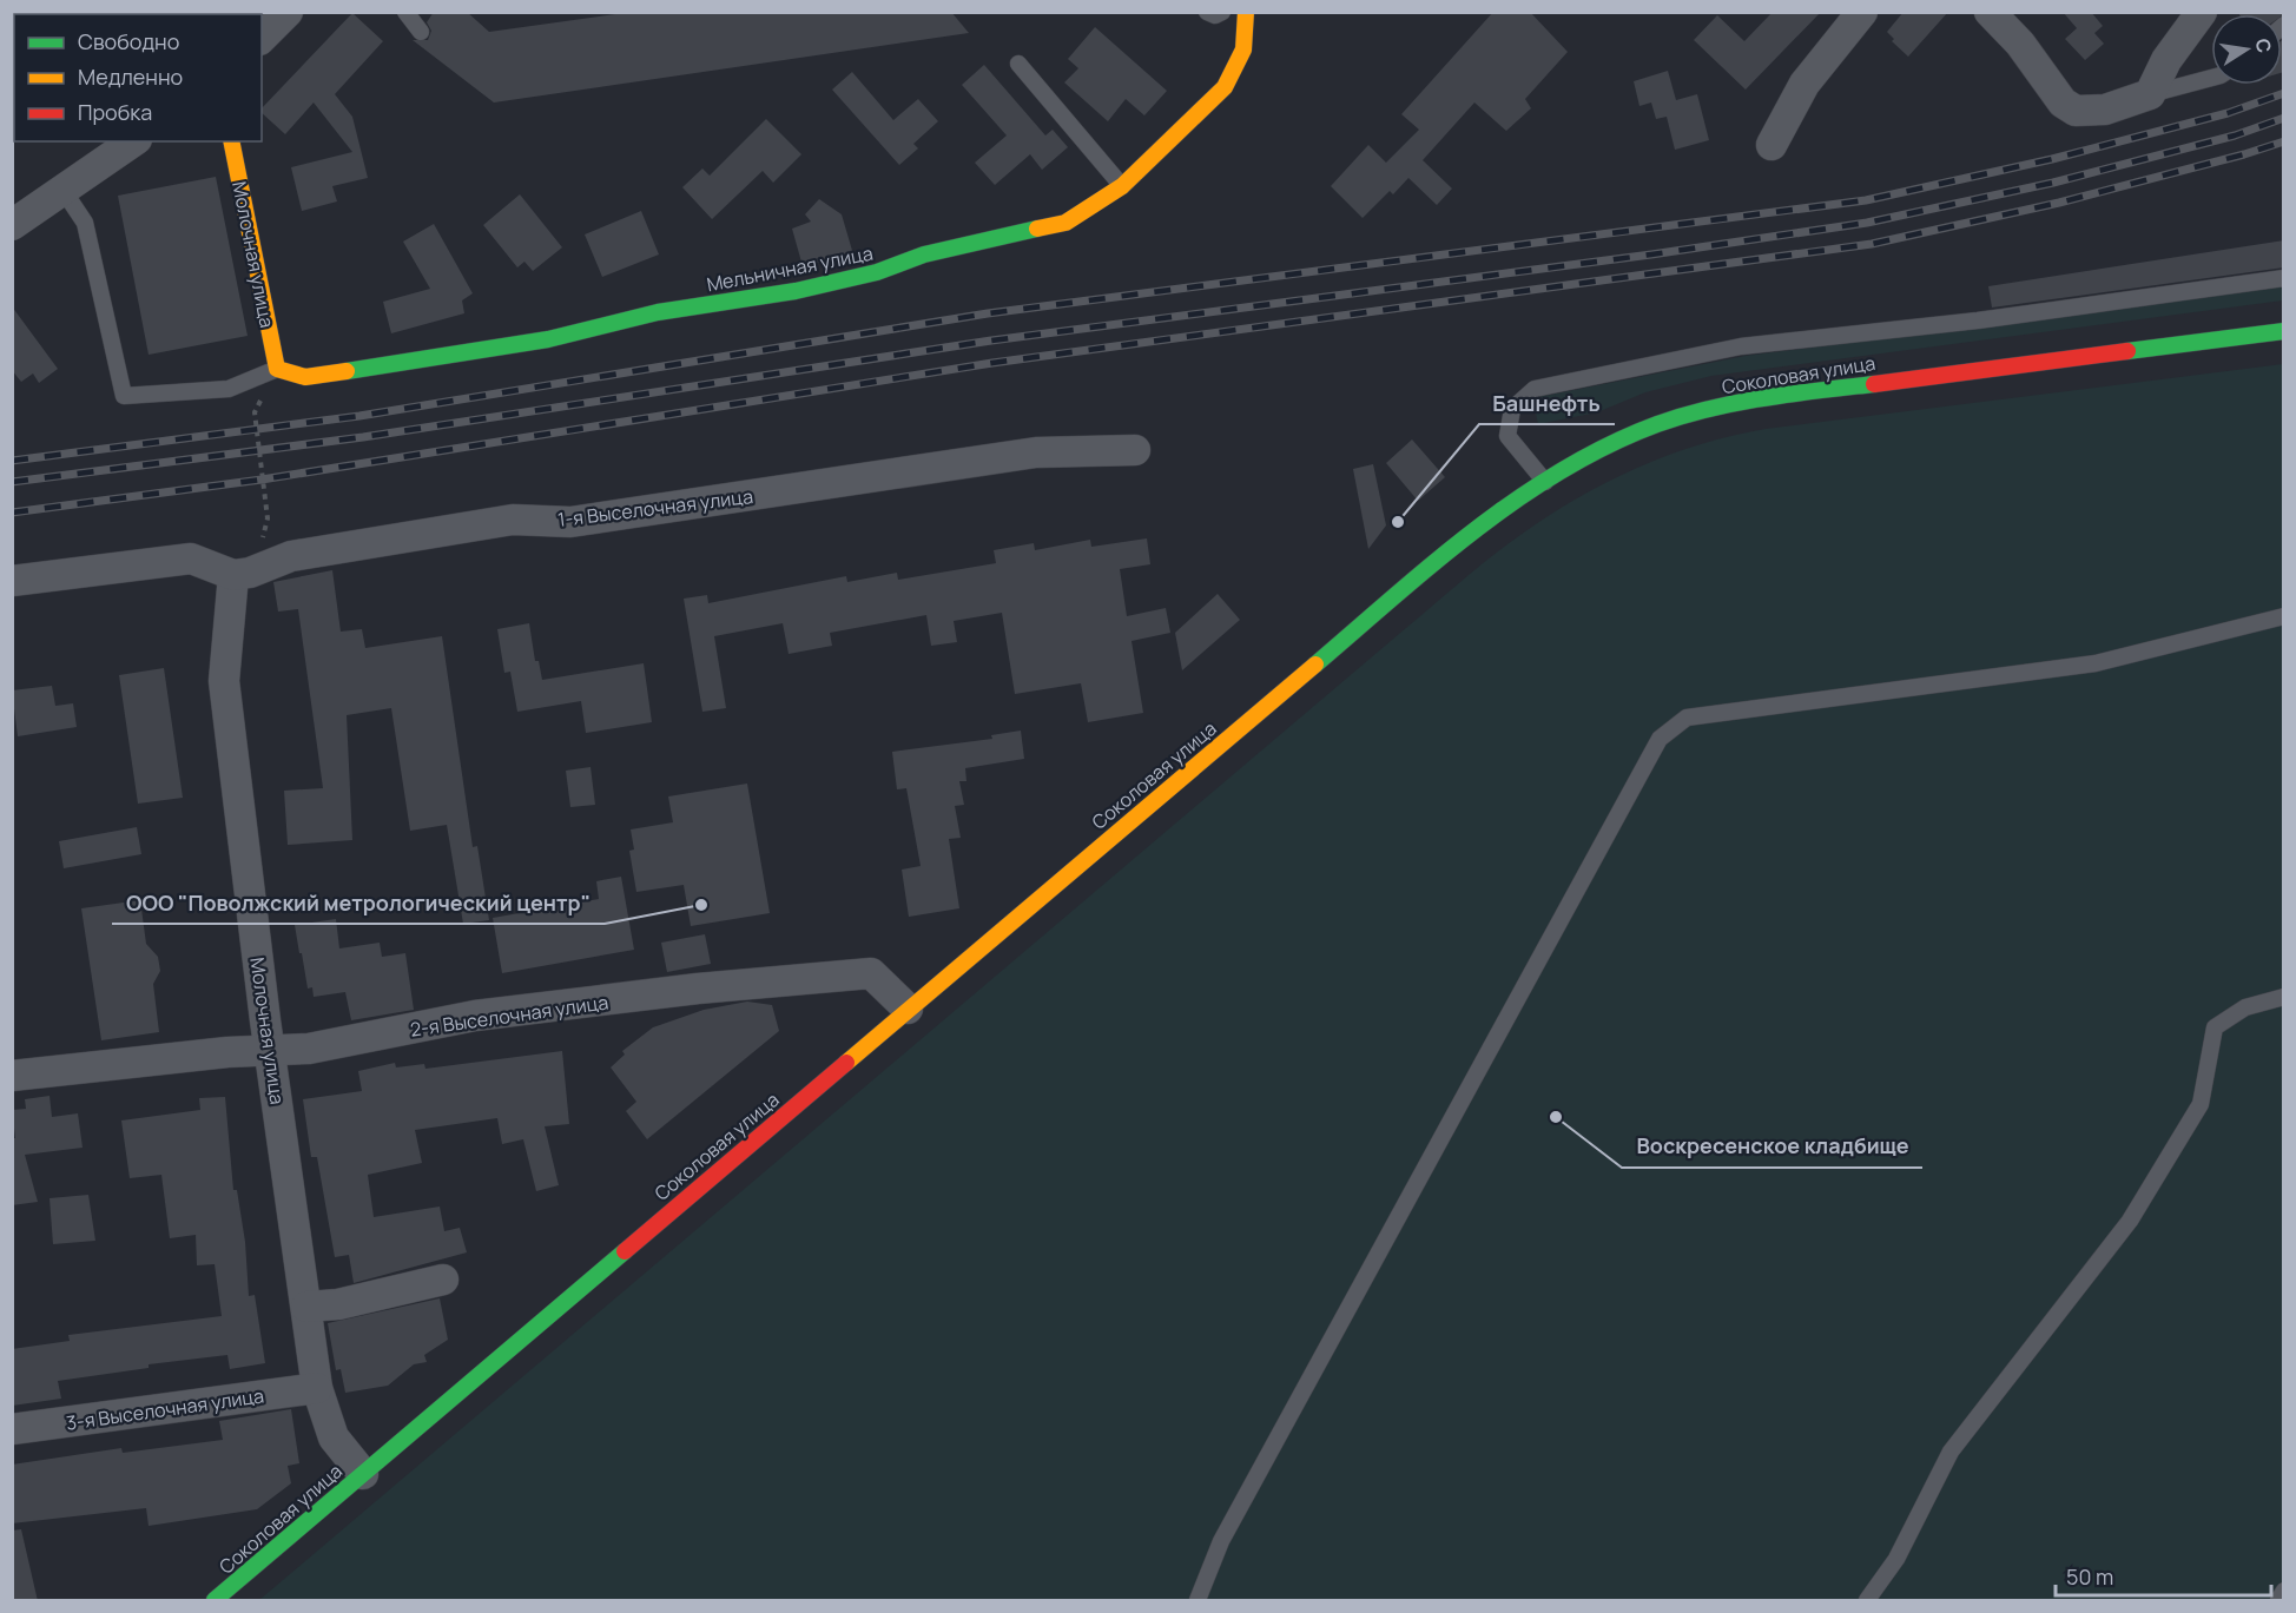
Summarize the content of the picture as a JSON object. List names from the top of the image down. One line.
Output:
{"streets":{"main road":["Молочная улица","Мельничная улица","Соколовая улица"],"street":["1-я Выселочная улица","2-я Выселочная улица","3-я Выселочная улица"]},"crossings":[["Молочная улица","Мельничная улица"],["Молочная улица","Соколовая улица"],["Молочная улица","1-я Выселочная улица"],["Молочная улица","2-я Выселочная улица"],["Молочная улица","3-я Выселочная улица"],["Соколовая улица","2-я Выселочная улица"]],"places":["Башнефть","ООО \"Поволжский метрологический центр\"","Воскресенское кладбище"],"legend":["Свободно","Медленно","Пробка"],"scale_bar":"50 m","north":"right"}
